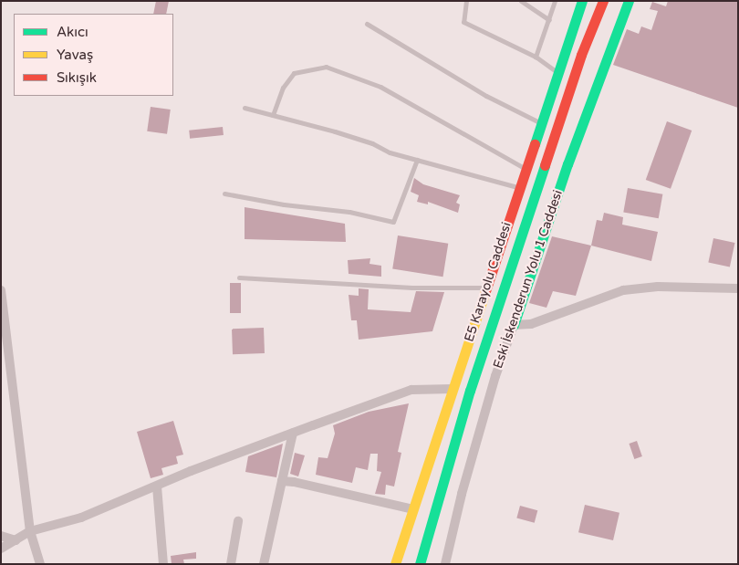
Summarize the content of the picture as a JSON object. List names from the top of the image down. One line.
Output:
{"streets":{"main road":["Eski İskenderun Yolu 1 Caddesi","E5 Karayolu Caddesi"]},"legend":["Akıcı","Yavaş","Sıkışık"]}
